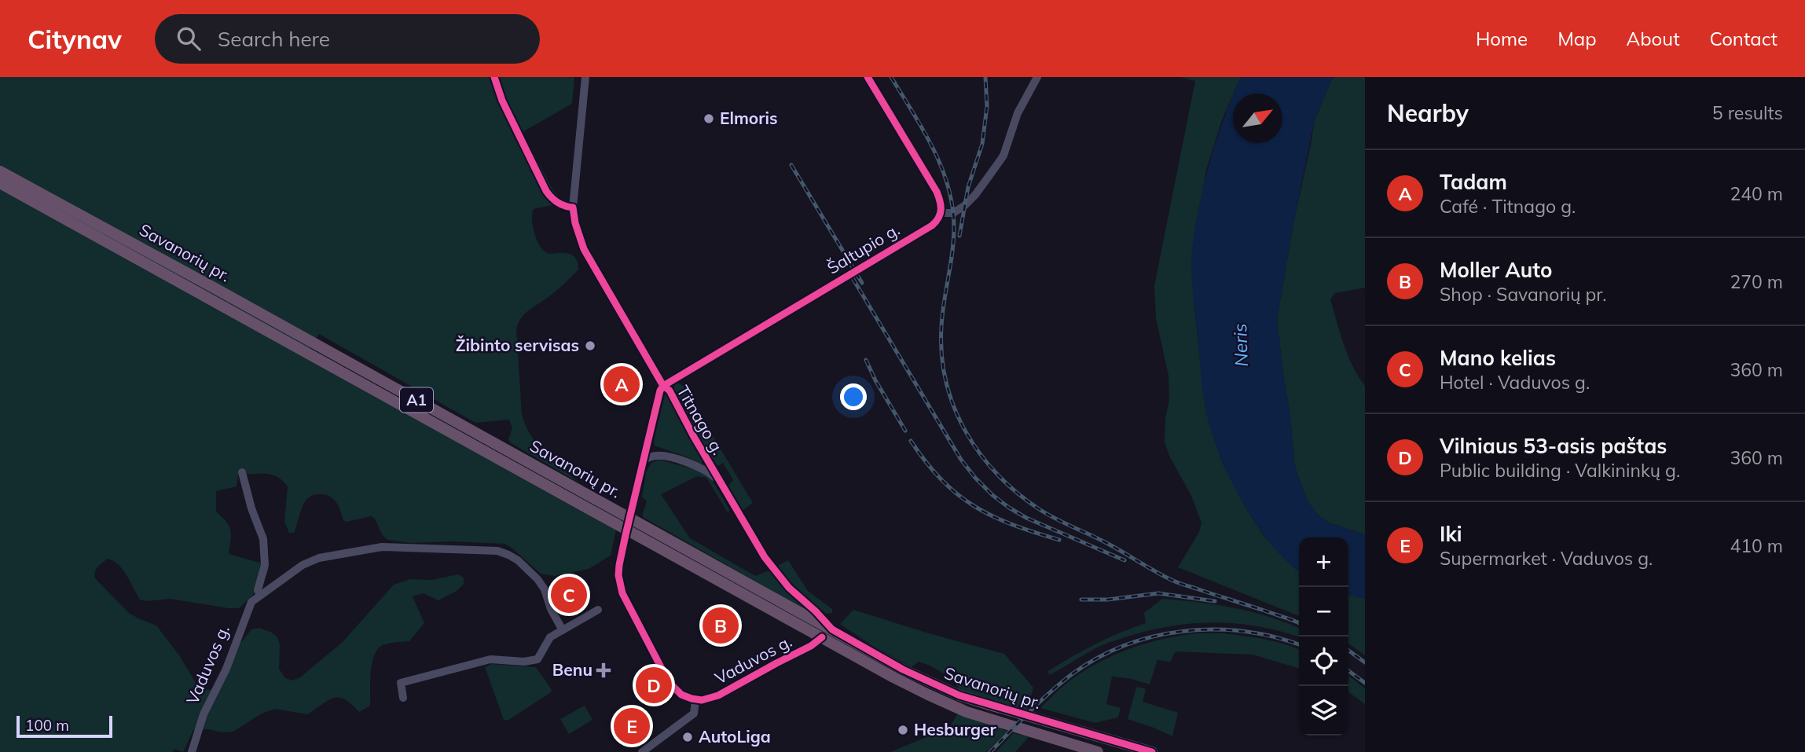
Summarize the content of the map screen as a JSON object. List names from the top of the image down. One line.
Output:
{"streets":{"highway":["Savanorių pr.","A1"],"street":["Šaltupio g.","Titnago g.","Vaduvos g."]},"crossings":[["Šaltupio g.","Titnago g."],["Savanorių pr.","Titnago g."],["Savanorių pr.","Vaduvos g."]],"water":["Neris"],"places":{"other":["Elmoris","Žibinto servisas","Hesburger","AutoLiga"],"health":["Benu"]},"scale_bar":"100 m","north":"top right","page":{"header":"Citynav","search":"Search here","nav":["Home","Map","About","Contact"],"heading":["Nearby","5 results"],"list":[{"mark":"A","name":"Tadam","note":"Café · Titnago g.","value":"240 m"},{"mark":"B","name":"Moller Auto","note":"Shop · Savanorių pr.","value":"270 m"},{"mark":"C","name":"Mano kelias","note":"Hotel · Vaduvos g.","value":"360 m"},{"mark":"D","name":"Vilniaus 53-asis paštas","note":"Public building · Valkininkų g.","value":"360 m"},{"mark":"E","name":"Iki","note":"Supermarket · Vaduvos g.","value":"410 m"}],"pins":["A","C","B","D","E"],"map_buttons":["+","−"],"scale":"100 m"}}
